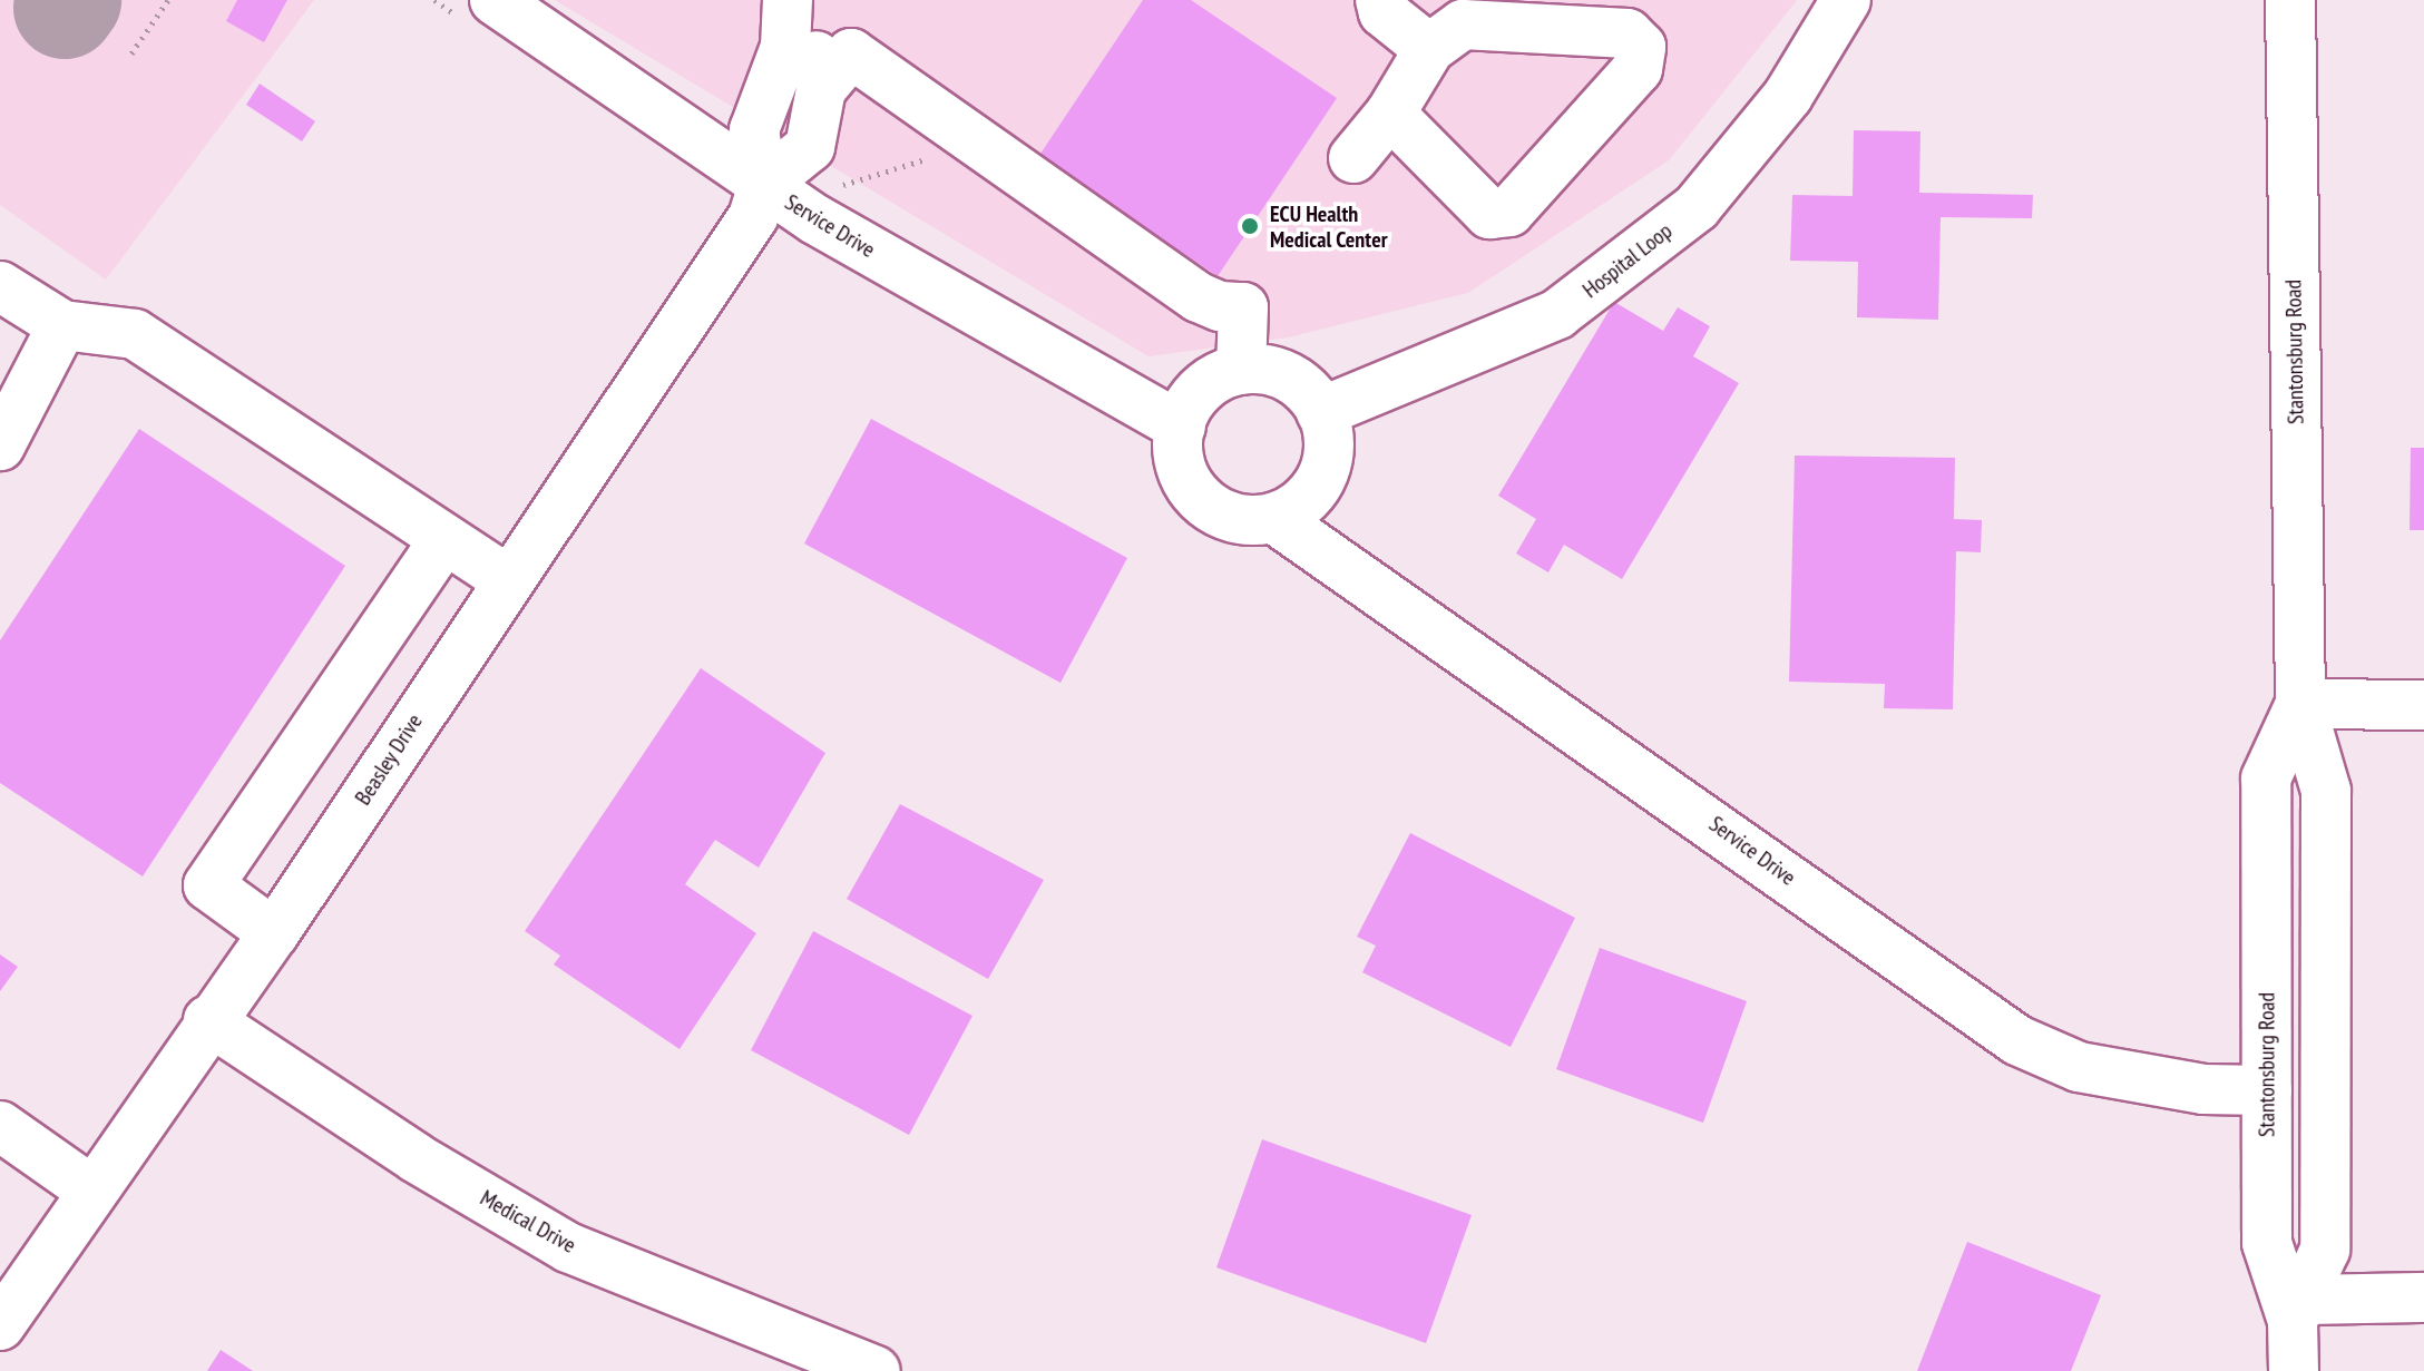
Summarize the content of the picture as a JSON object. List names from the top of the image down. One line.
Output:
{"streets":{"street":["Service Drive","Hospital Loop","Stantonsburg Road","Beasley Drive","Medical Drive"]},"crossings":[["Service Drive","Hospital Loop"],["Service Drive","Stantonsburg Road"],["Service Drive","Beasley Drive"],["Beasley Drive","Medical Drive"]],"places":["ECU Health Medical Center"]}
